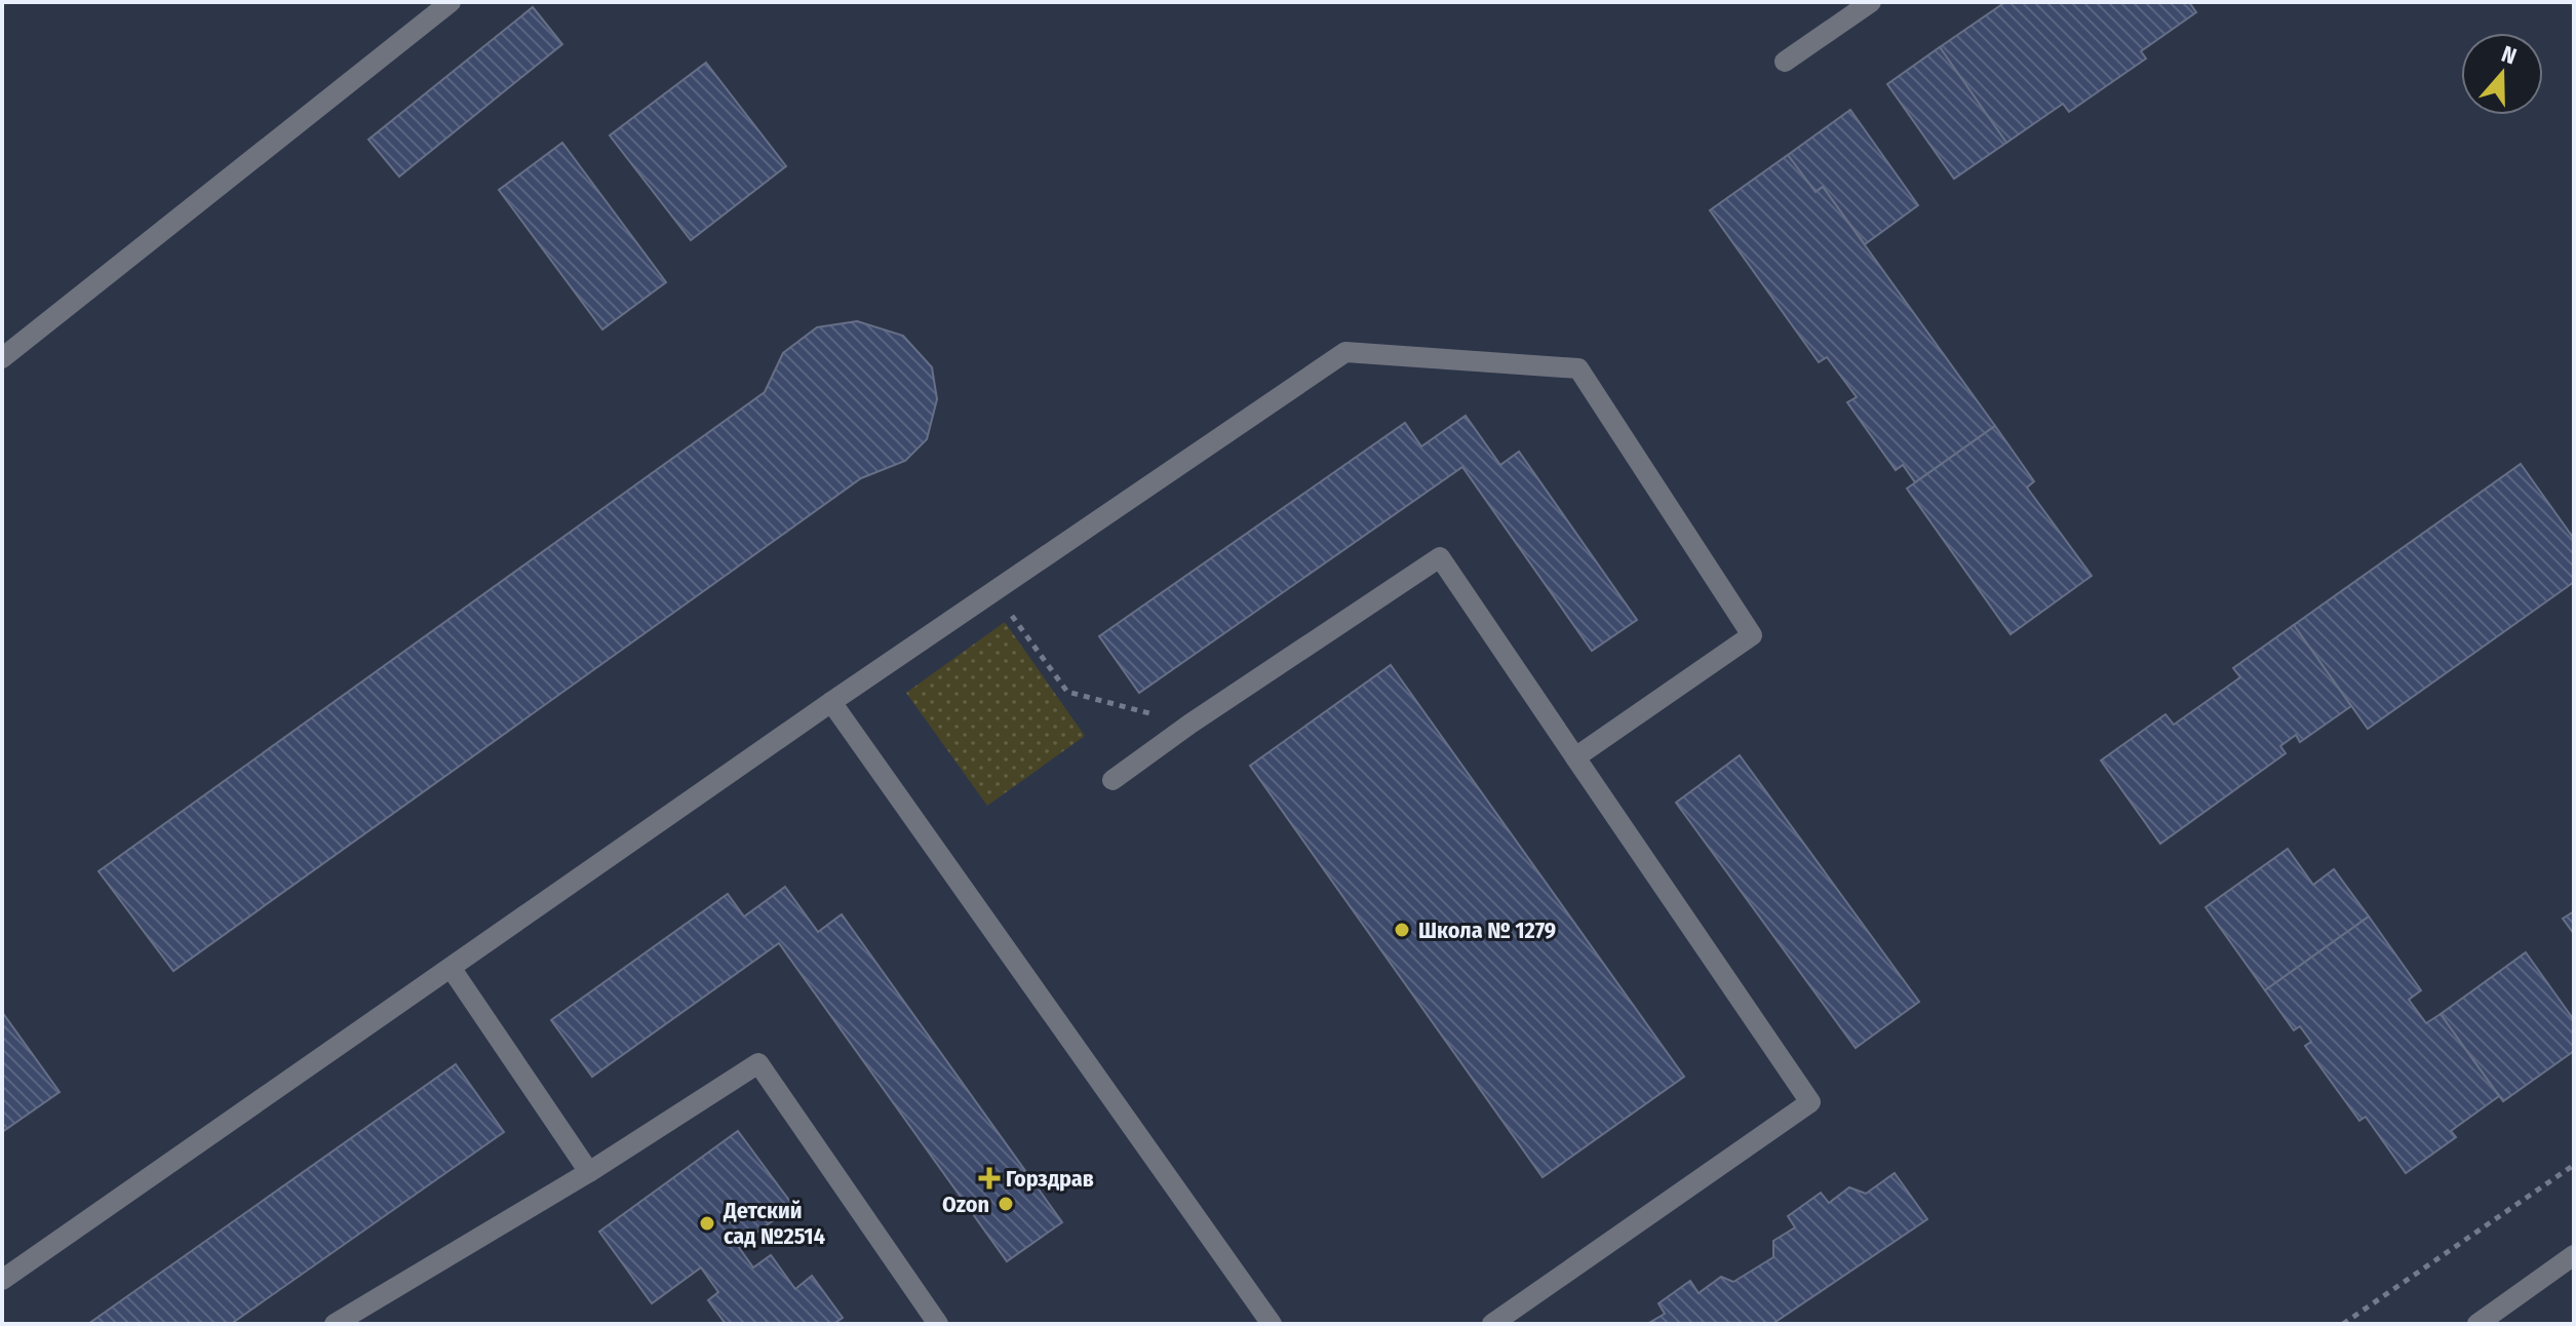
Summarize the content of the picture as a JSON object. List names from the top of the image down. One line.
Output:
{"places":{"other":["Школа № 1279","Ozon","Детский сад №2514"],"health":["Горздрав"]},"north":"top"}
